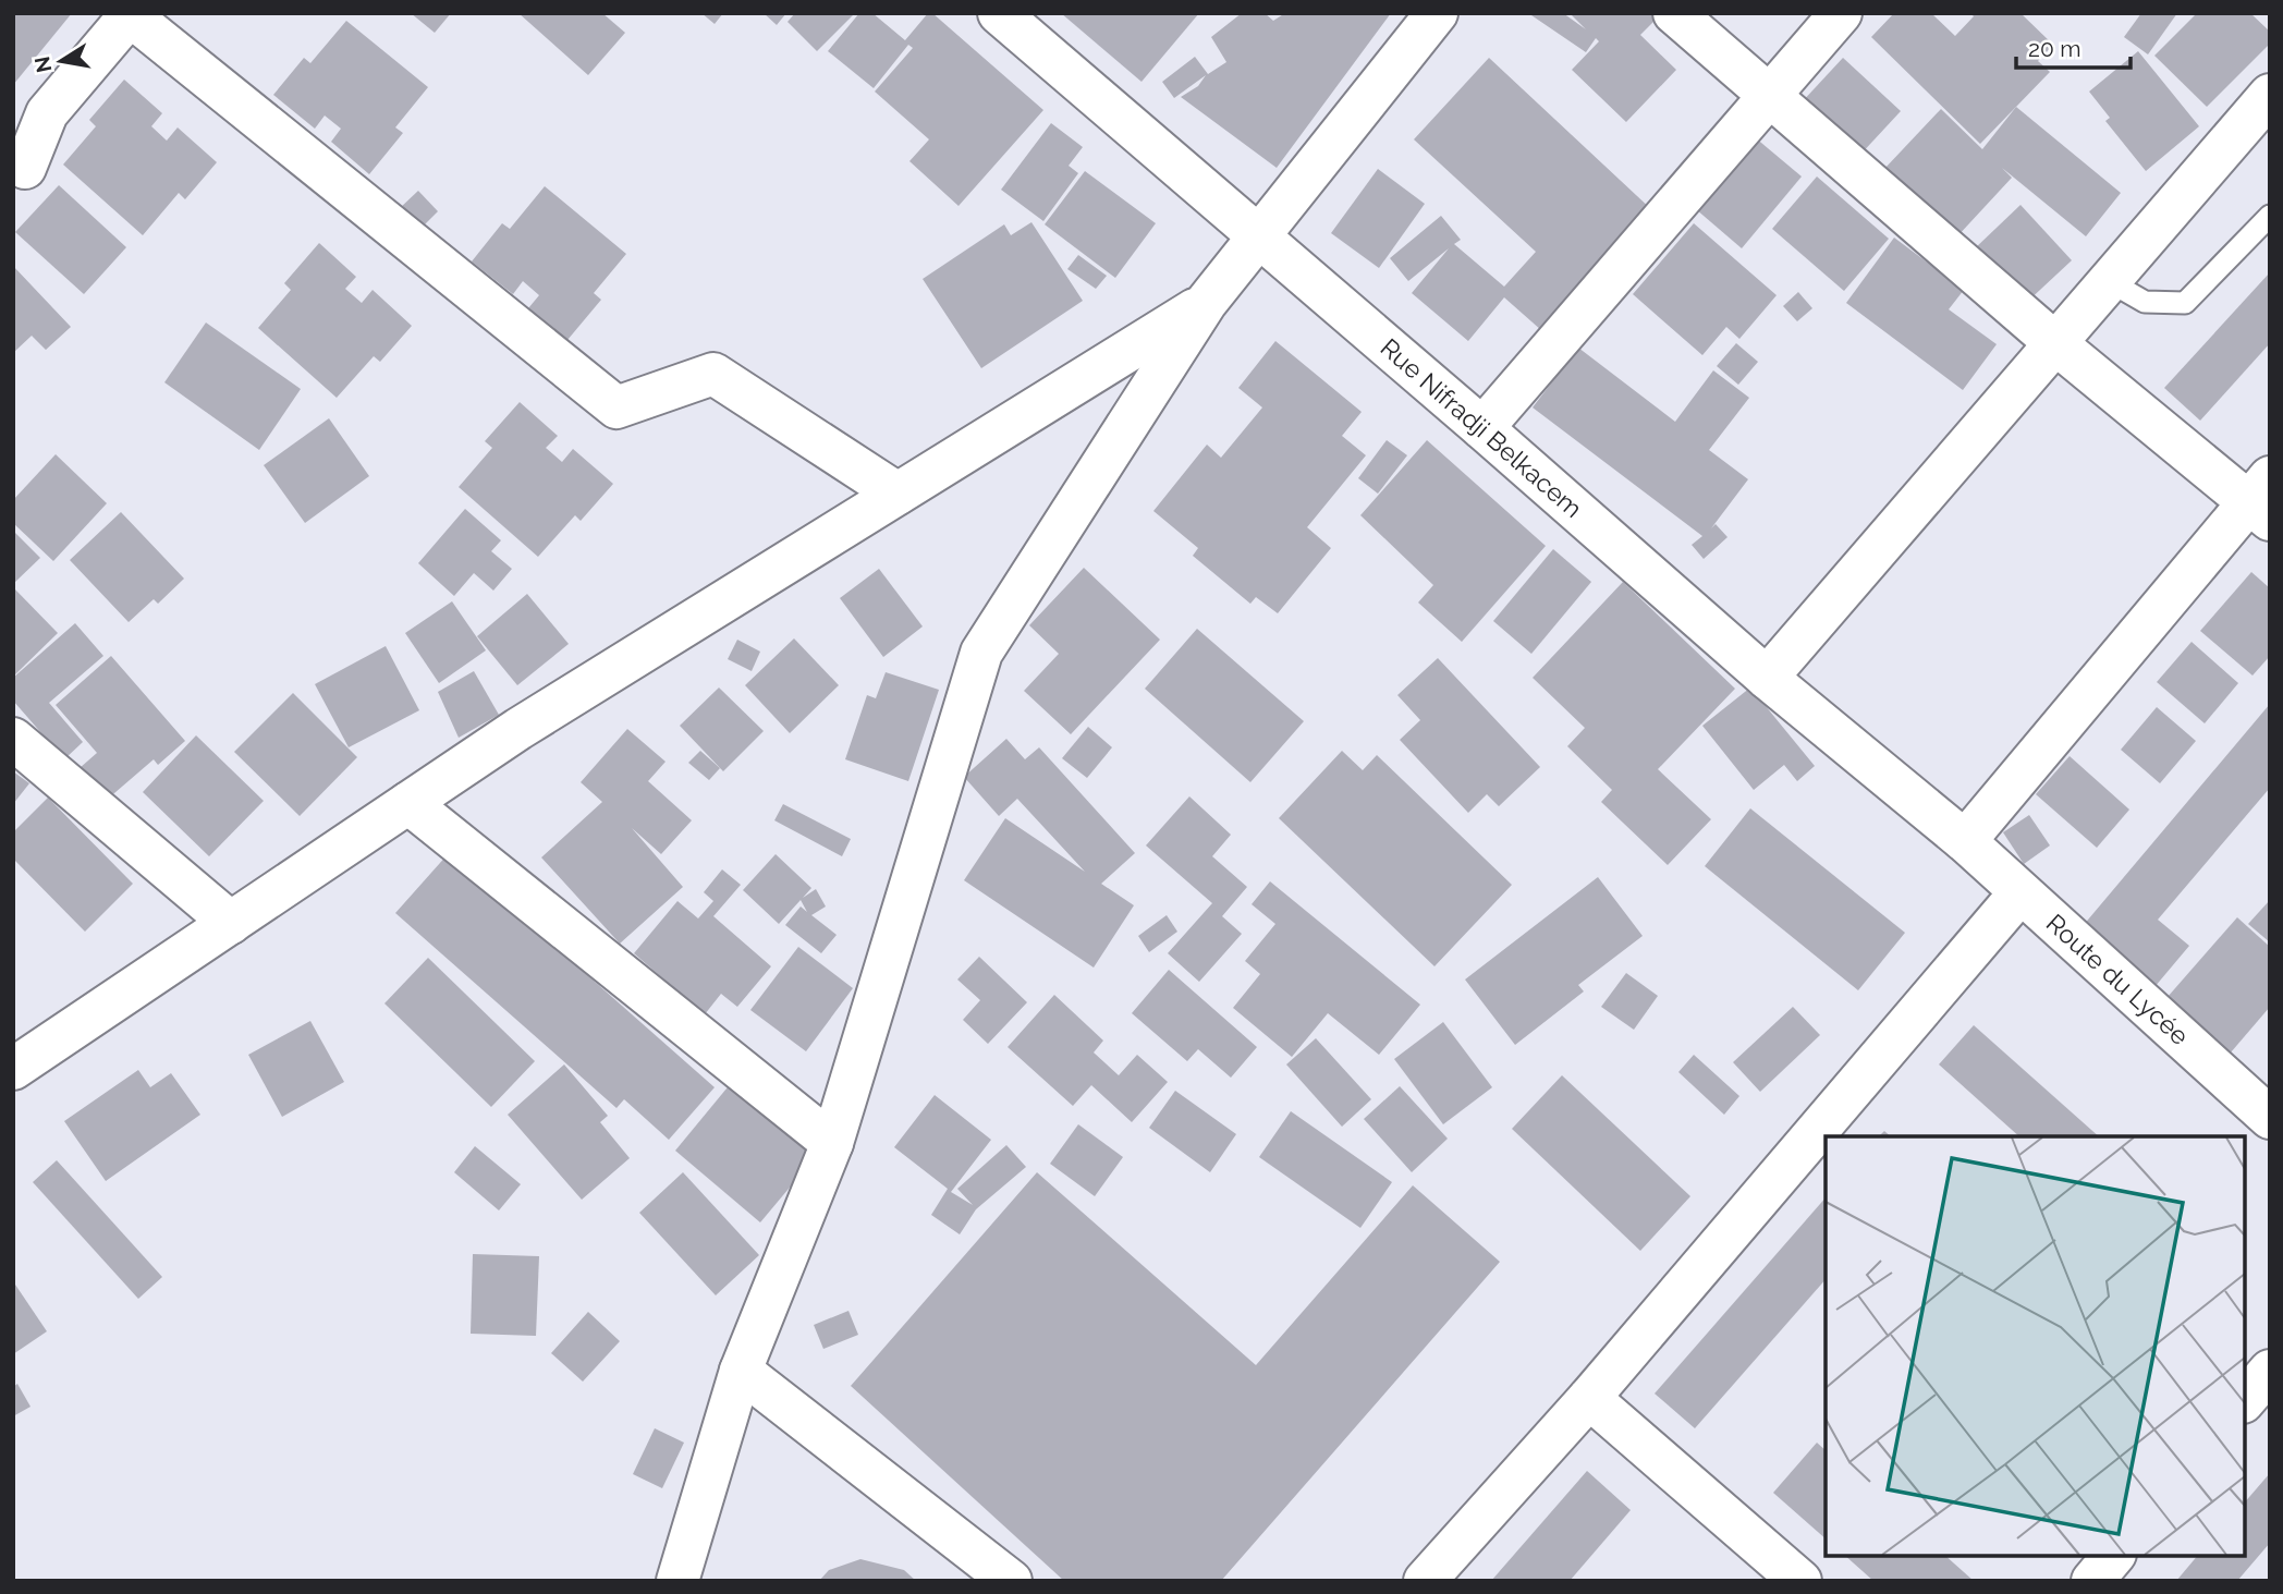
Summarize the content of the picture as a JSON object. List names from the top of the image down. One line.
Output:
{"streets":{"street":["Rue Nifradji Belkacem","Route du Lycée"]},"crossings":[["Rue Nifradji Belkacem","Route du Lycée"]],"scale_bar":"20 m","north":"left"}
